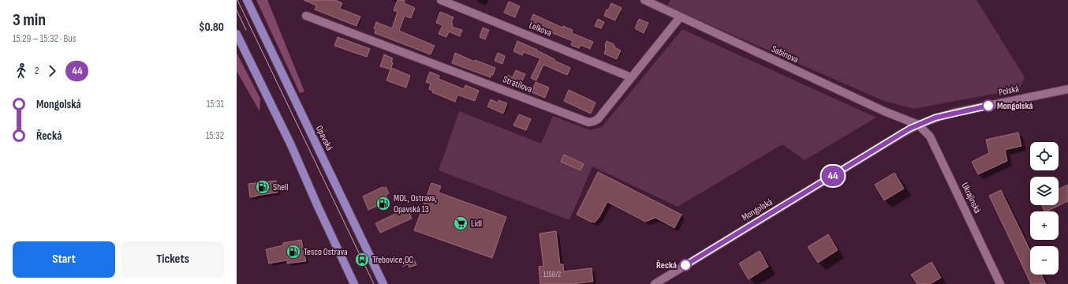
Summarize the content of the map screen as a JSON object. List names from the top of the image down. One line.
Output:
{"streets":{"main road":["Opavská"],"street":["Lelkova","Sabinova","Stratilova","Polská","Ukrajinská","Mongolská"]},"crossings":[["Lelkova","Stratilova"],["Sabinova","Stratilova"],["Sabinova","Polská"],["Sabinova","Ukrajinská"],["Sabinova","Mongolská"],["Polská","Ukrajinská"],["Polská","Mongolská"],["Ukrajinská","Mongolská"]],"places":{"other":["Mongolská","Řecká"],"fuel station":["Shell","MOL, Ostrava, Opavská 13","Tesco Ostrava"],"supermarket":["Lidl"],"bus stop":["Třebovice,OC"]},"lines":["bus line 44"],"house_numbers":["1158/2"],"page":{"heading":["3 min","15:29 – 15:32 · Bus","$0.80"],"on_map":"44","legs":["2","44"],"list":[{"name":"Mongolská","value":"15:31"},{"name":"Řecká","value":"15:32"}],"map_buttons":["+","−"],"buttons":["Start","Tickets"]}}
